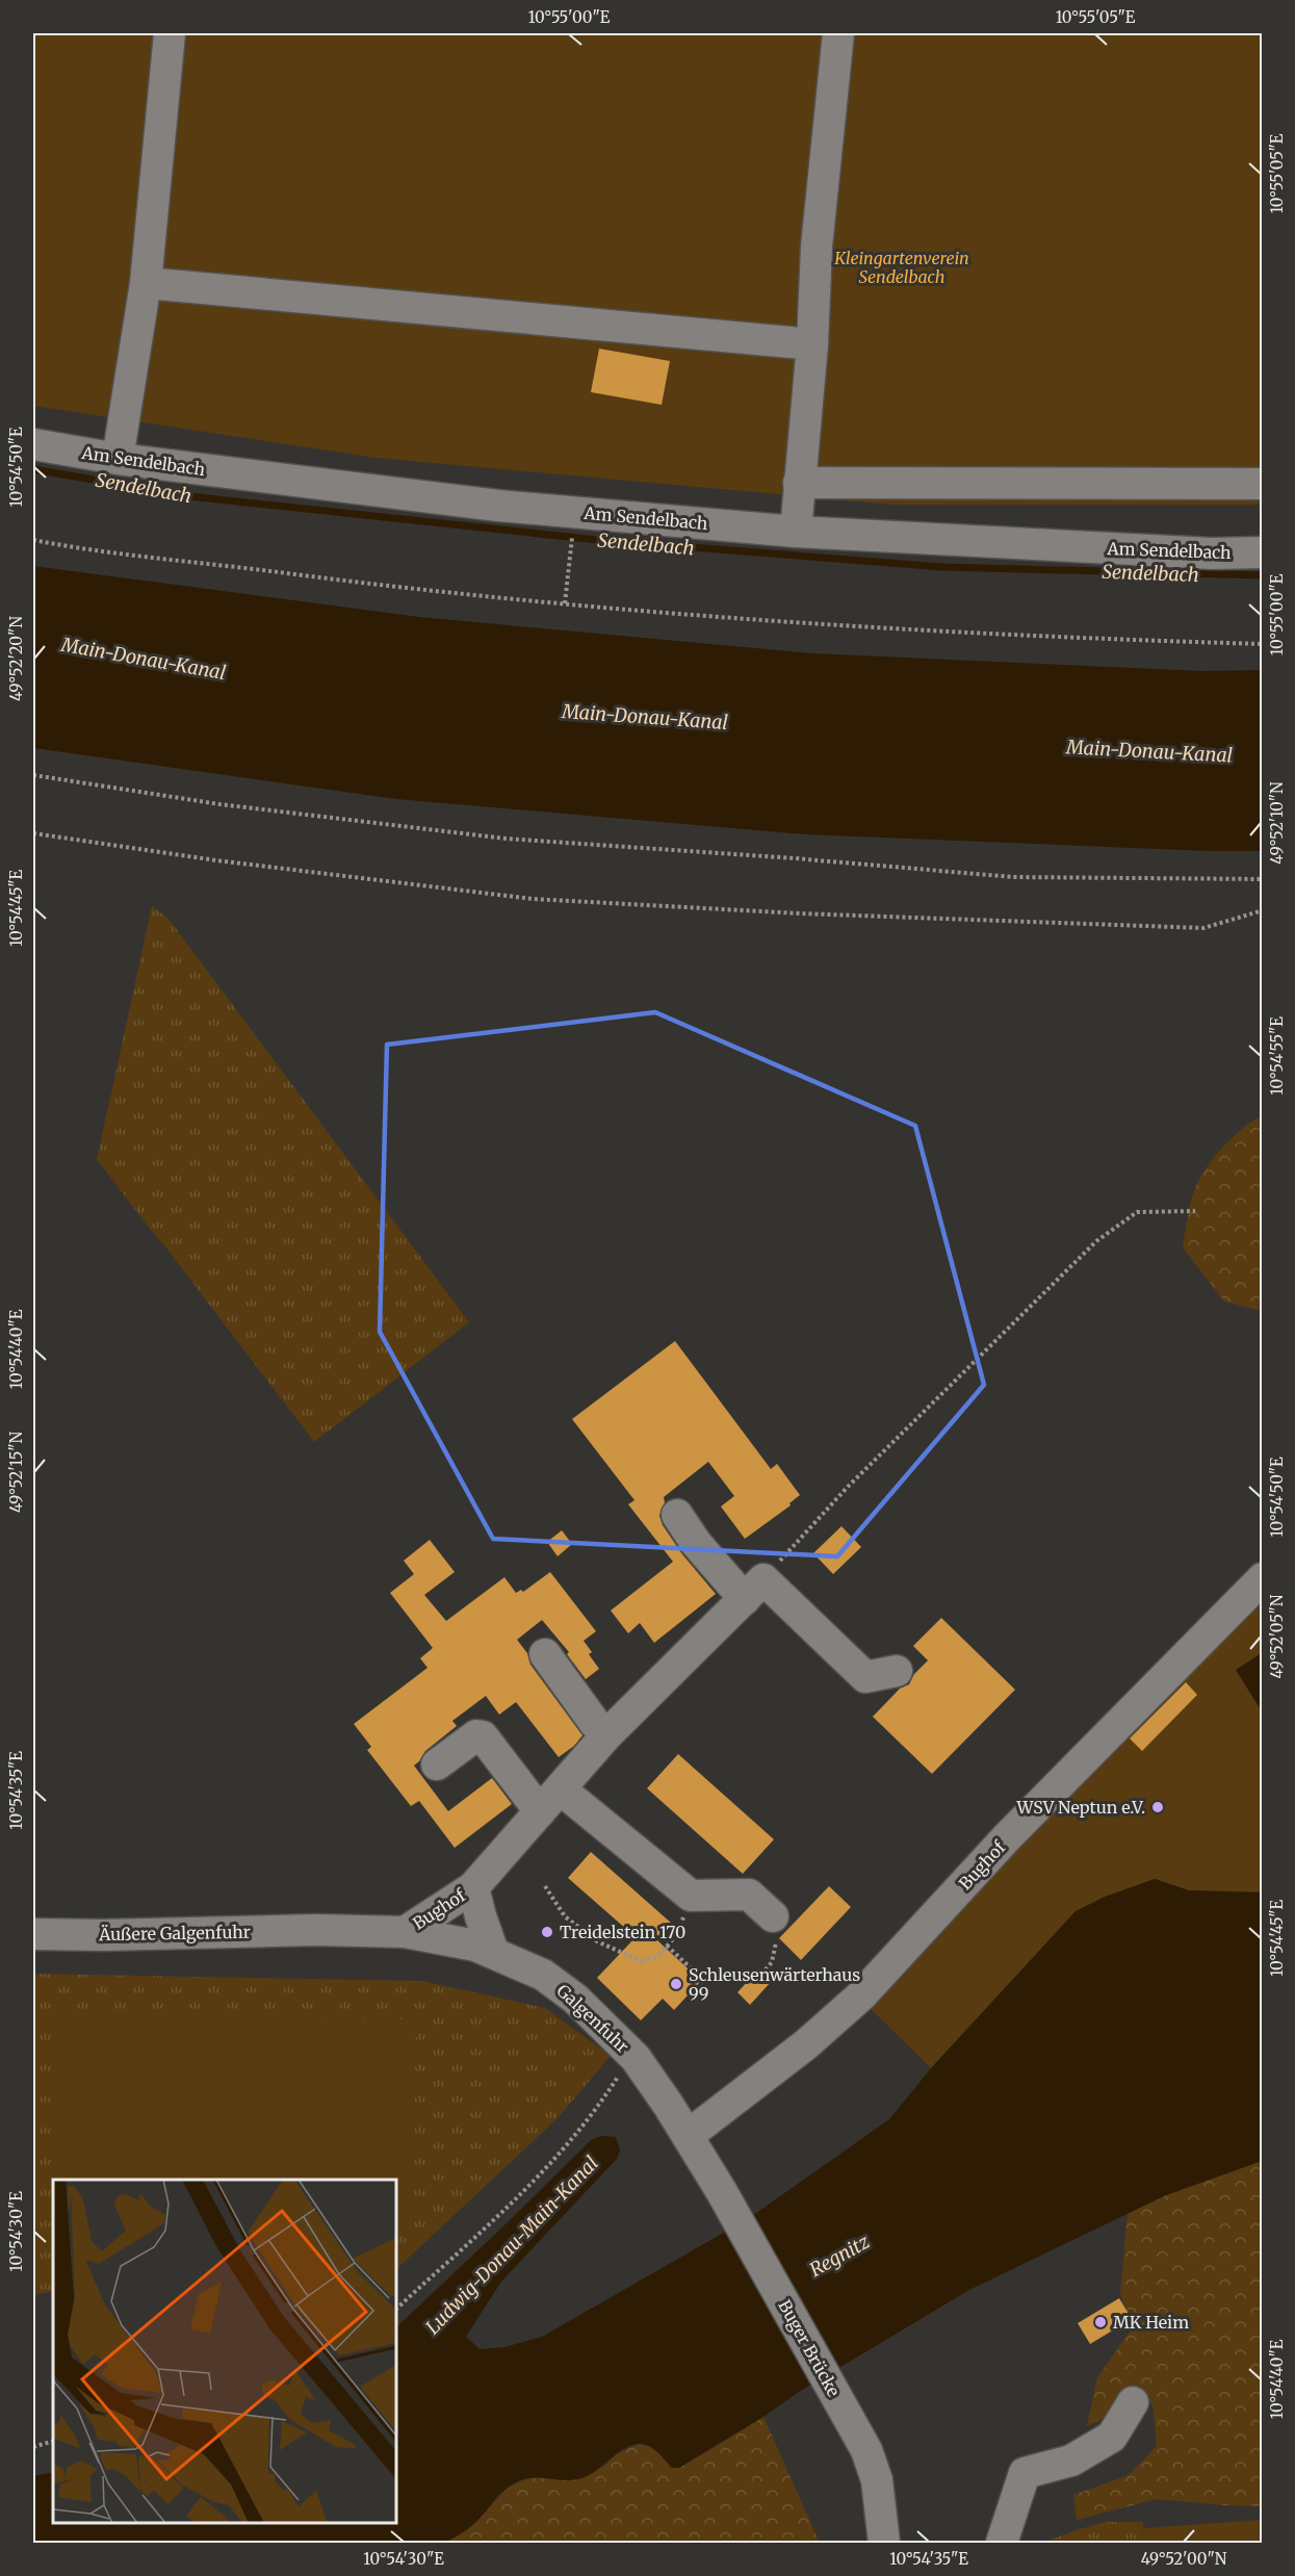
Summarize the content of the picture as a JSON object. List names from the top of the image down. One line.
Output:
{"streets":{"street":["Am Sendelbach","Bughof","Äußere Galgenfuhr","Galgenfuhr","Buger Brücke"]},"crossings":[["Bughof","Galgenfuhr"],["Äußere Galgenfuhr","Galgenfuhr"],["Galgenfuhr","Buger Brücke"]],"water":["Sendelbach","Main-Donau-Kanal","Ludwig-Donau-Main-Kanal","Regnitz"],"parks":["Kleingartenverein Sendelbach"],"places":["WSV Neptun e.V.","Treidelstein 170","Schleusenwärterhaus 99","MK Heim"],"coordinates":["10°55'00\"E","10°55'05\"E","10°54'50\"E","49°52'20\"N","49°52'10\"N","10°54'45\"E","10°54'55\"E","10°54'40\"E","49°52'15\"N","49°52'05\"N","10°54'35\"E","10°54'30\"E","49°52'00\"N"]}
